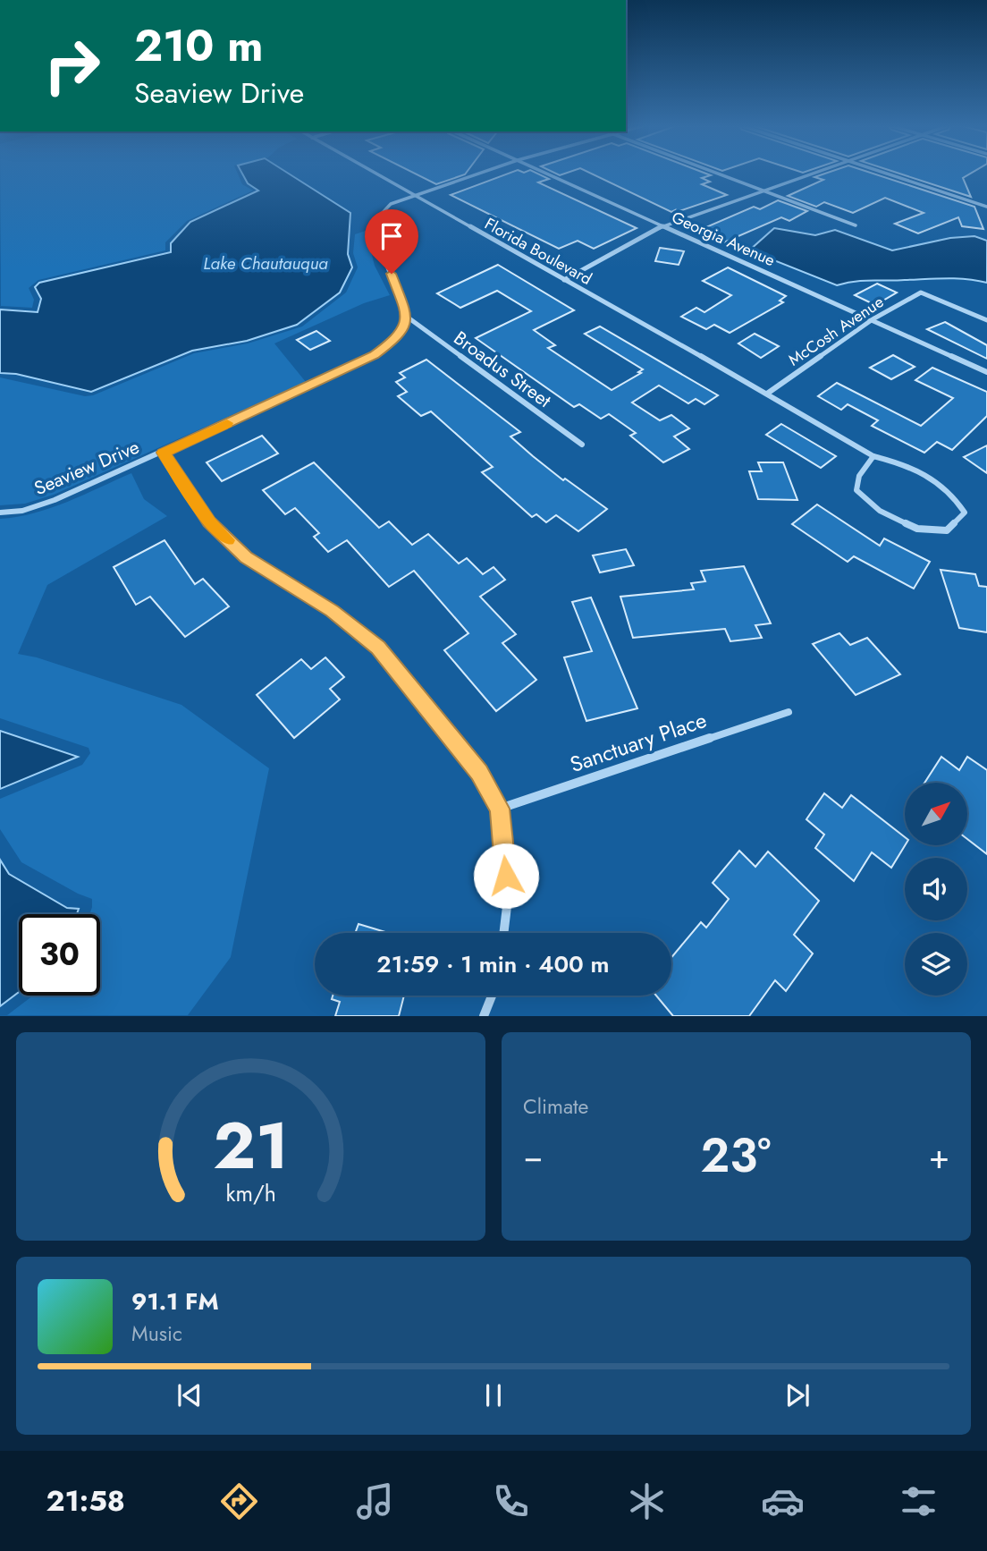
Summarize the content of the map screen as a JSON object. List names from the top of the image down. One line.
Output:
{"streets":{"street":["Georgia Avenue","Florida Boulevard","McCosh Avenue","Broadus Street","Seaview Drive","Sanctuary Place"]},"crossings":[["Georgia Avenue","McCosh Avenue"],["Florida Boulevard","McCosh Avenue"],["Broadus Street","Seaview Drive"]],"water":["Lake Chautauqua"],"north":"top right","page":{"turn":["210 m","Seaview Drive"],"limit":"30","trip":"21:59 · 1 min · 400 m","tile":"Climate","heat":["−","23°","+"],"song":["91.1 FM","Music"],"tabs":"21:58","gauge":["21","km/h"]}}
